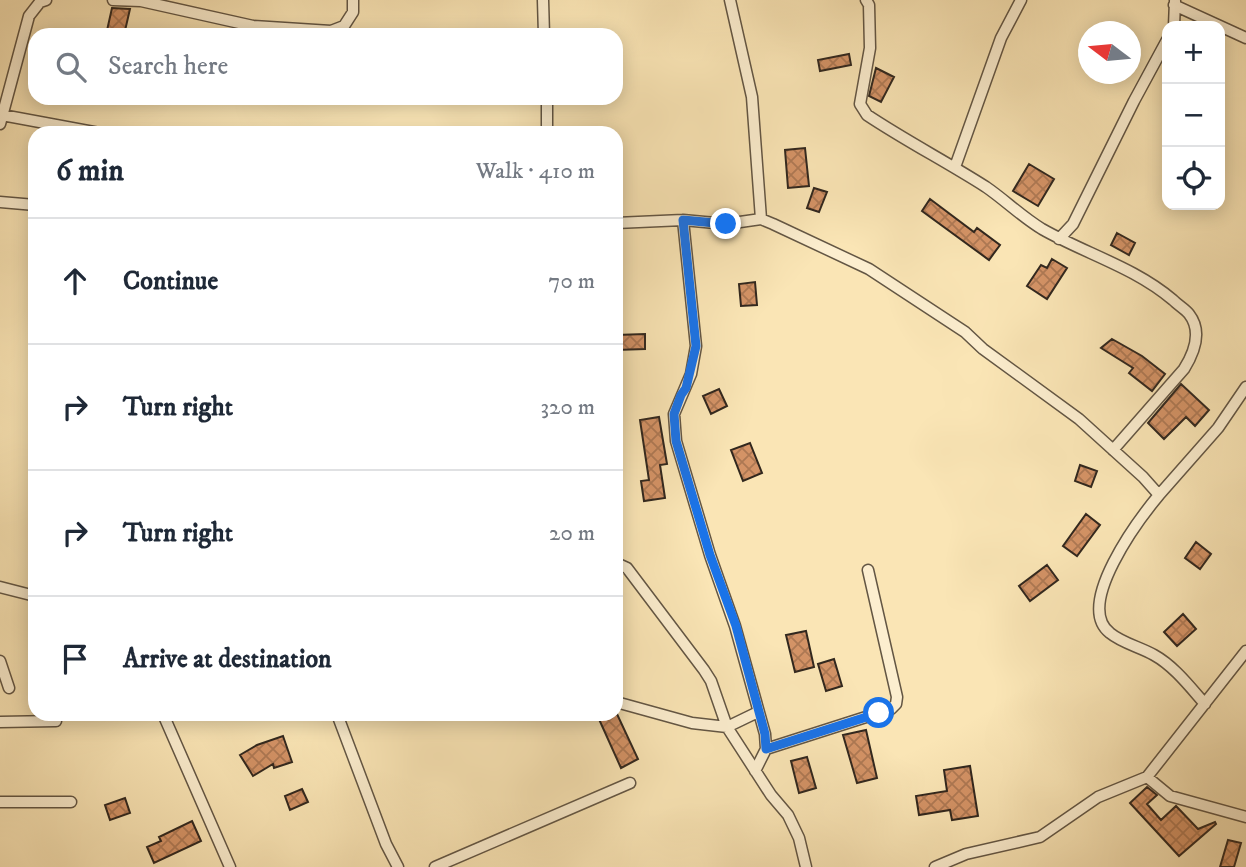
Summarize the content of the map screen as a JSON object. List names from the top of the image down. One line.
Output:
{"north":"left","page":{"map_buttons":["+","−"],"search":"Search here","heading":["6 min","Walk · 410 m"],"list":[["Continue","70 m"],["Turn right","320 m"],["Turn right","20 m"],"Arrive at destination"]}}
